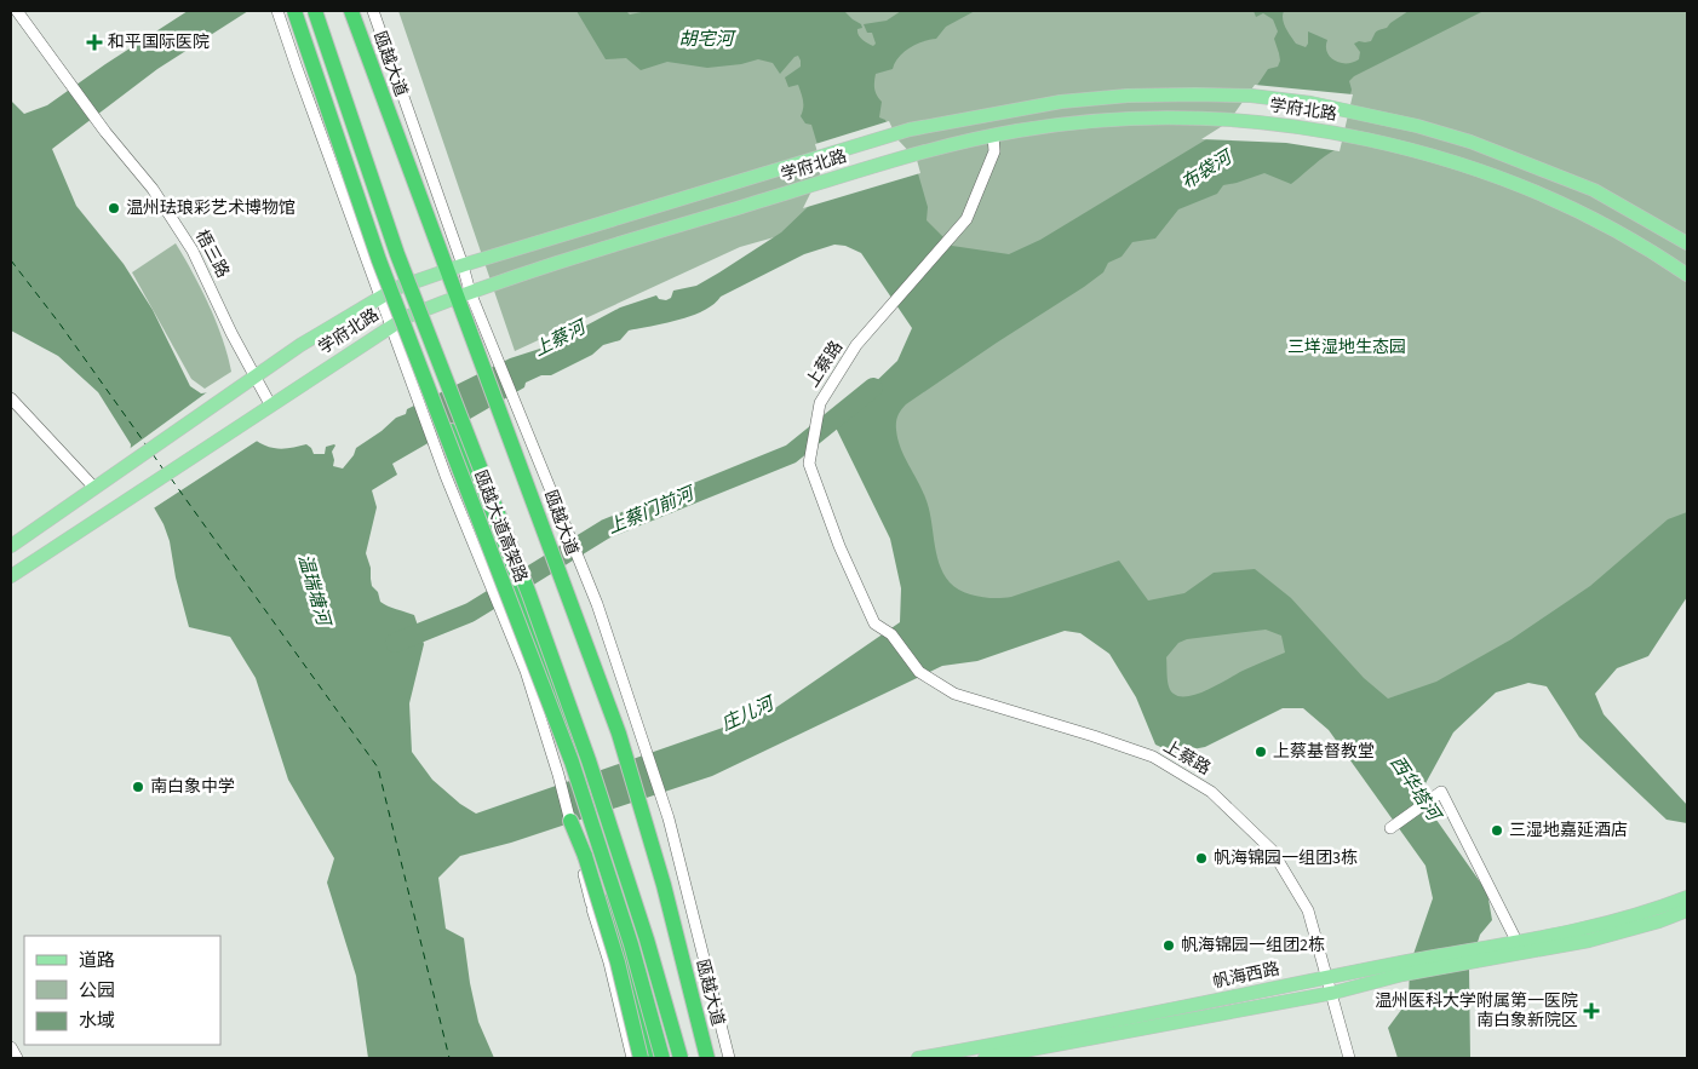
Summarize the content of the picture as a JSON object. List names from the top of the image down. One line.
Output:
{"streets":{"highway":["瓯越大道","瓯越大道高架路"],"main road":["学府北路","帆海西路"],"street":["梧三路","上蔡路"]},"crossings":[["瓯越大道","学府北路"],["学府北路","梧三路"],["学府北路","上蔡路"],["上蔡路","帆海西路"]],"water":["胡宅河","布袋河","上蔡河","上蔡门前河","温瑞塘河","庄儿河","西华塔河"],"parks":["三垟湿地生态园"],"places":{"health":["和平国际医院","温州医科大学附属第一医院 南白象新院区"],"other":["温州珐琅彩艺术博物馆","上蔡基督教堂","南白象中学","三湿地嘉延酒店","帆海锦园一组团3栋","帆海锦园一组团2栋"]},"legend":["道路","公园","水域"]}
